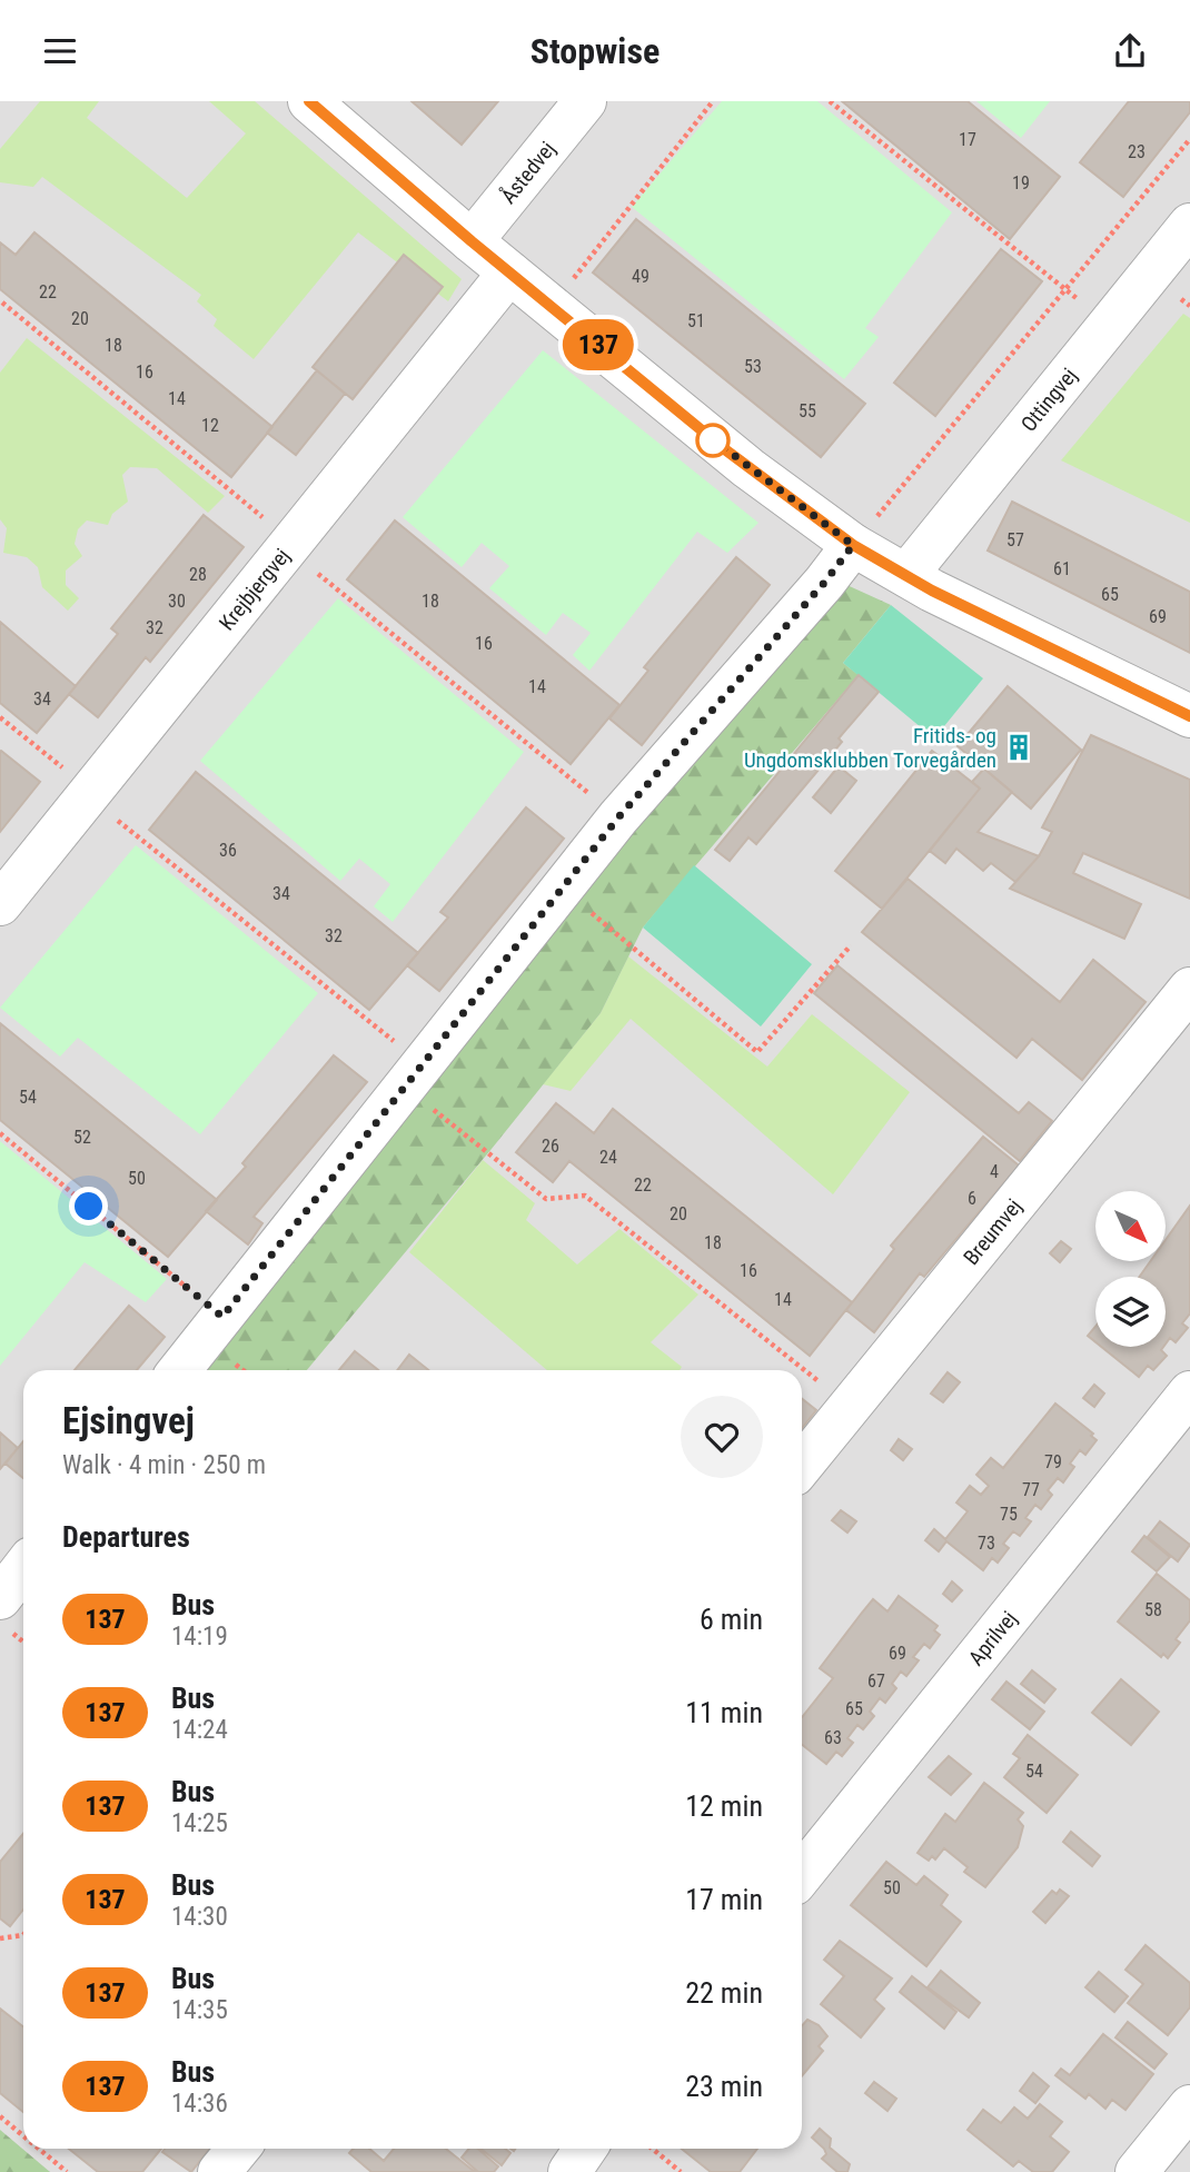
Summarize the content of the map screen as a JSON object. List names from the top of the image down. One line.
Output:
{"streets":{"street":["Åstedvej","Ottingvej","Krejbjergvej","Breumvej","Aprilvej"]},"places":{"building":["Fritids- og Ungdomsklubben Torvegården"]},"lines":["bus line 137"],"house_numbers":["17","23","19","49","22","20","51","18","53","16","14","55","12","57","61","28","65","30","18","69","32","16","14","34","36","34","32","54","52","26","24","4","50","22","6","20","18","16","14","79","77","75","73","58","69","67","65","63","54","50"],"north":"bottom right","page":{"header":"Stopwise","on_map":"137","heading":[["Ejsingvej","Walk · 4 min · 250 m"],"Departures"],"list":[{"mark":"137","name":"Bus","note":"14:19","value":"6 min"},{"mark":"137","name":"Bus","note":"14:24","value":"11 min"},{"mark":"137","name":"Bus","note":"14:25","value":"12 min"},{"mark":"137","name":"Bus","note":"14:30","value":"17 min"},{"mark":"137","name":"Bus","note":"14:35","value":"22 min"},{"mark":"137","name":"Bus","note":"14:36","value":"23 min"}]}}
